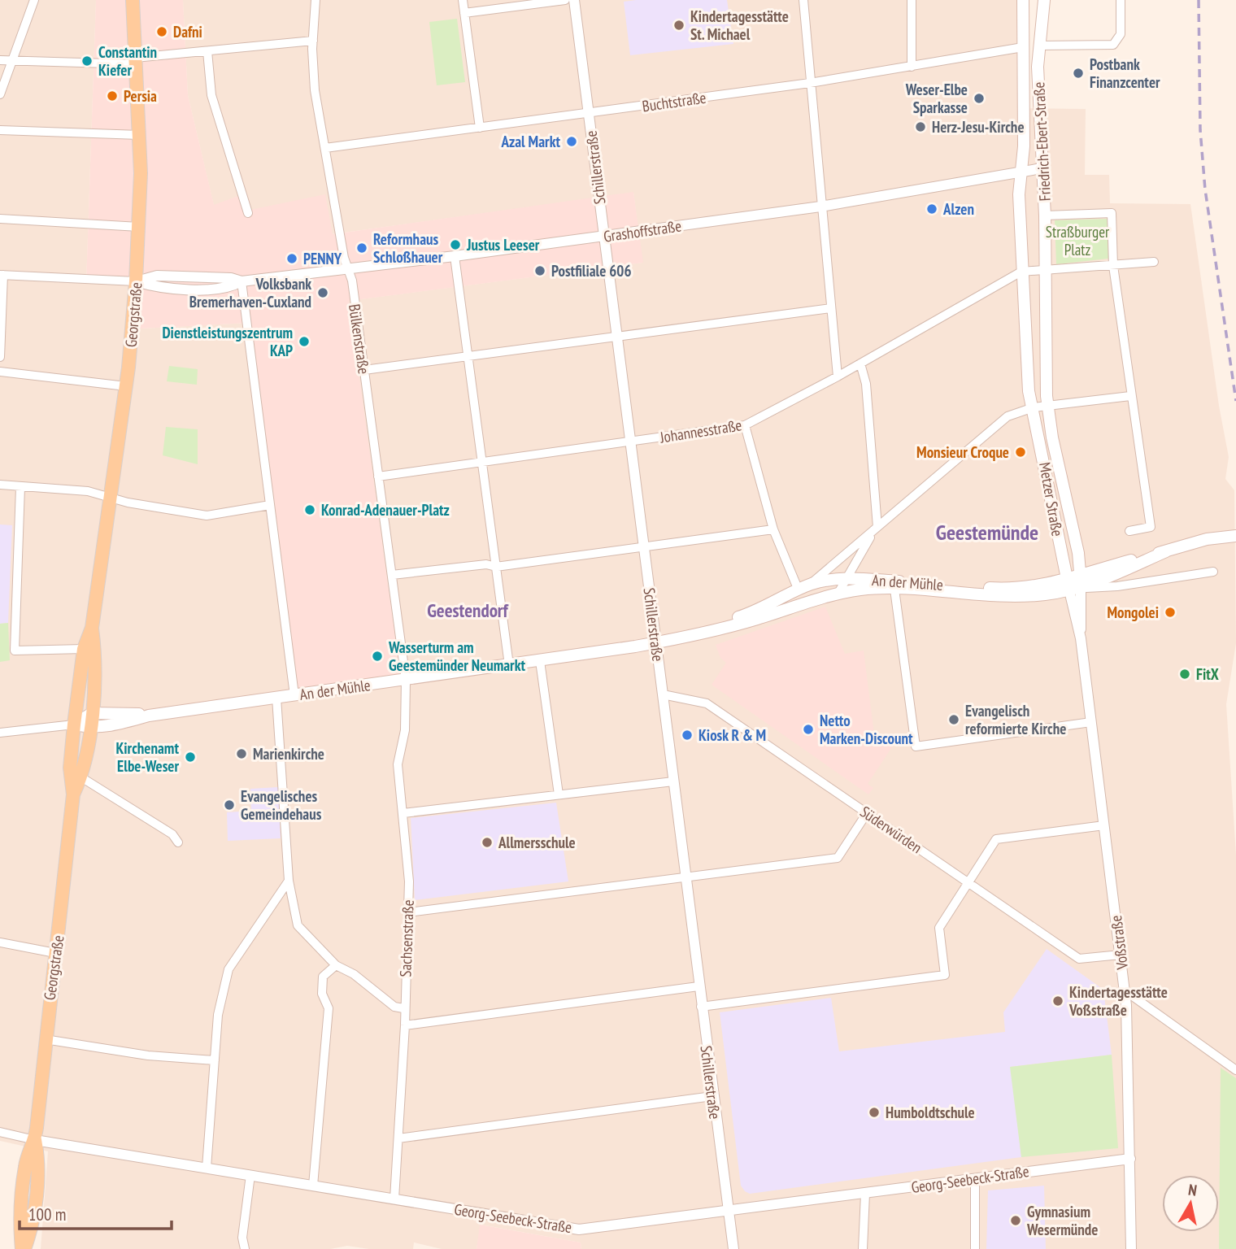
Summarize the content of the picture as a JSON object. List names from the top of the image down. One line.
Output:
{"streets":{"main road":["Friedrich-Ebert-Straße","Georgstraße","Metzer Straße","An der Mühle"],"street":["Buchtstraße","Schillerstraße","Grashoffstraße","Bülkenstraße","Johannesstraße","Süderwürden","Sachsenstraße","Voßstraße","Georg-Seebeck-Straße"]},"crossings":[["Buchtstraße","Friedrich-Ebert-Straße"],["Buchtstraße","Schillerstraße"],["Buchtstraße","Bülkenstraße"],["Friedrich-Ebert-Straße","Grashoffstraße"],["Friedrich-Ebert-Straße","Johannesstraße"],["Friedrich-Ebert-Straße","Metzer Straße"],["Schillerstraße","Grashoffstraße"],["Schillerstraße","Johannesstraße"],["Schillerstraße","An der Mühle"],["Schillerstraße","Süderwürden"],["Schillerstraße","Georg-Seebeck-Straße"],["Grashoffstraße","Georgstraße"],["Grashoffstraße","Bülkenstraße"],["Georgstraße","An der Mühle"],["Georgstraße","Georg-Seebeck-Straße"],["Bülkenstraße","Johannesstraße"],["Bülkenstraße","An der Mühle"],["Bülkenstraße","Sachsenstraße"],["Metzer Straße","An der Mühle"],["Metzer Straße","Voßstraße"],["An der Mühle","Sachsenstraße"],["An der Mühle","Voßstraße"],["Süderwürden","Voßstraße"],["Sachsenstraße","Georg-Seebeck-Straße"],["Voßstraße","Georg-Seebeck-Straße"]],"districts":["Geestemünde","Geestendorf"],"parks":["Straßburger Platz"],"places":["Kindertagesstätte St. Michael","Dafni","Constantin Kiefer","Postbank Finanzcenter","Persia","Weser-Elbe Sparkasse","Herz-Jesu-Kirche","Azal Markt","Alzen","Justus Leeser","Reformhaus Schloßhauer","PENNY","Postfiliale 606","Volksbank Bremerhaven-Cuxland","Dienstleistungszentrum KAP","Monsieur Croque","Konrad-Adenauer-Platz","Mongolei","Wasserturm am Geestemünder Neumarkt","FitX","Evangelisch reformierte Kirche","Netto Marken-Discount","Kiosk R & M","Marienkirche","Kirchenamt Elbe-Weser","Evangelisches Gemeindehaus","Allmersschule","Kindertagesstätte Voßstraße","Humboldtschule","Gymnasium Wesermünde"],"scale_bar":"100 m","north":"top"}
